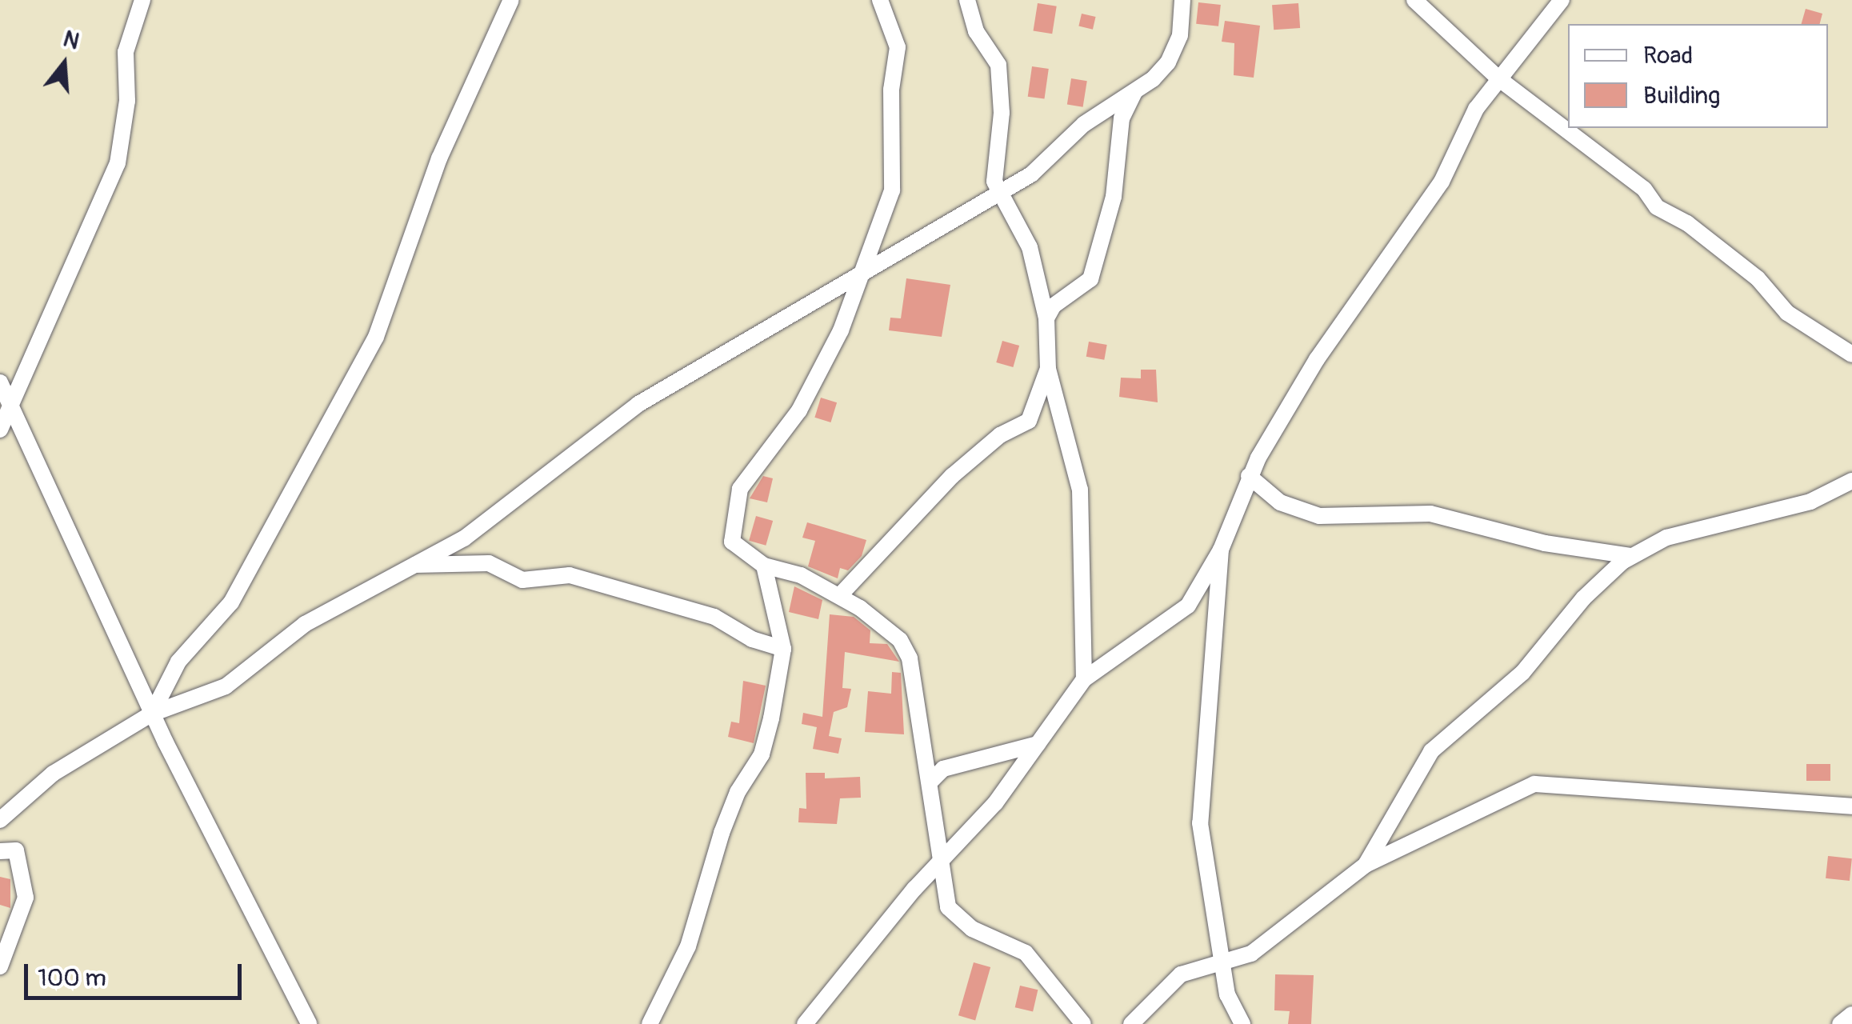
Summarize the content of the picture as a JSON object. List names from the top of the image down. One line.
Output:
{"legend":["Road","Building"],"scale_bar":"100 m","north":"top"}
